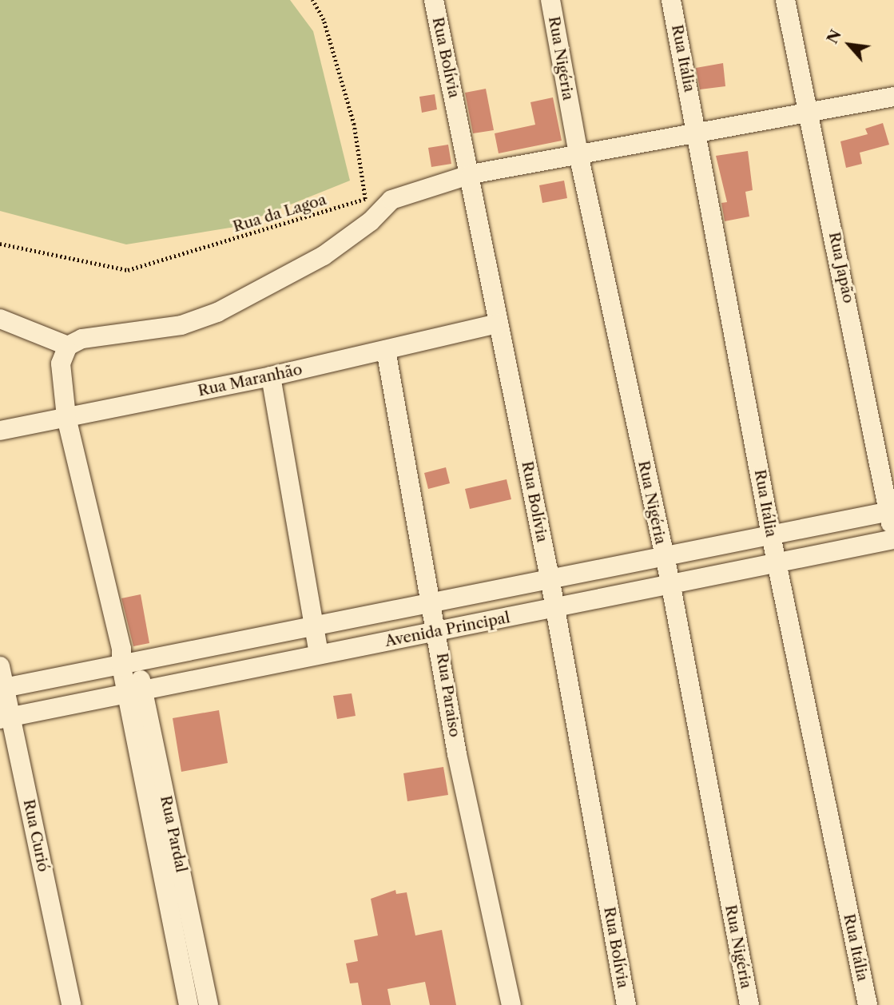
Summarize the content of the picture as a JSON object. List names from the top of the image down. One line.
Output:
{"streets":{"street":["Rua Bolívia","Rua Nigéria","Rua Itália","Rua Japão","Rua Maranhão","Avenida Principal","Rua Paraiso","Rua Pardal","Rua Curió"],"path":["Rua da Lagoa"]},"crossings":[["Rua Bolívia","Rua Maranhão"],["Rua Bolívia","Avenida Principal"],["Rua Nigéria","Avenida Principal"],["Rua Itália","Avenida Principal"],["Rua Japão","Avenida Principal"],["Rua Maranhão","Rua Paraiso"],["Rua Maranhão","Rua Pardal"],["Avenida Principal","Rua Paraiso"],["Avenida Principal","Rua Pardal"],["Avenida Principal","Rua Curió"]],"north":"top left"}
